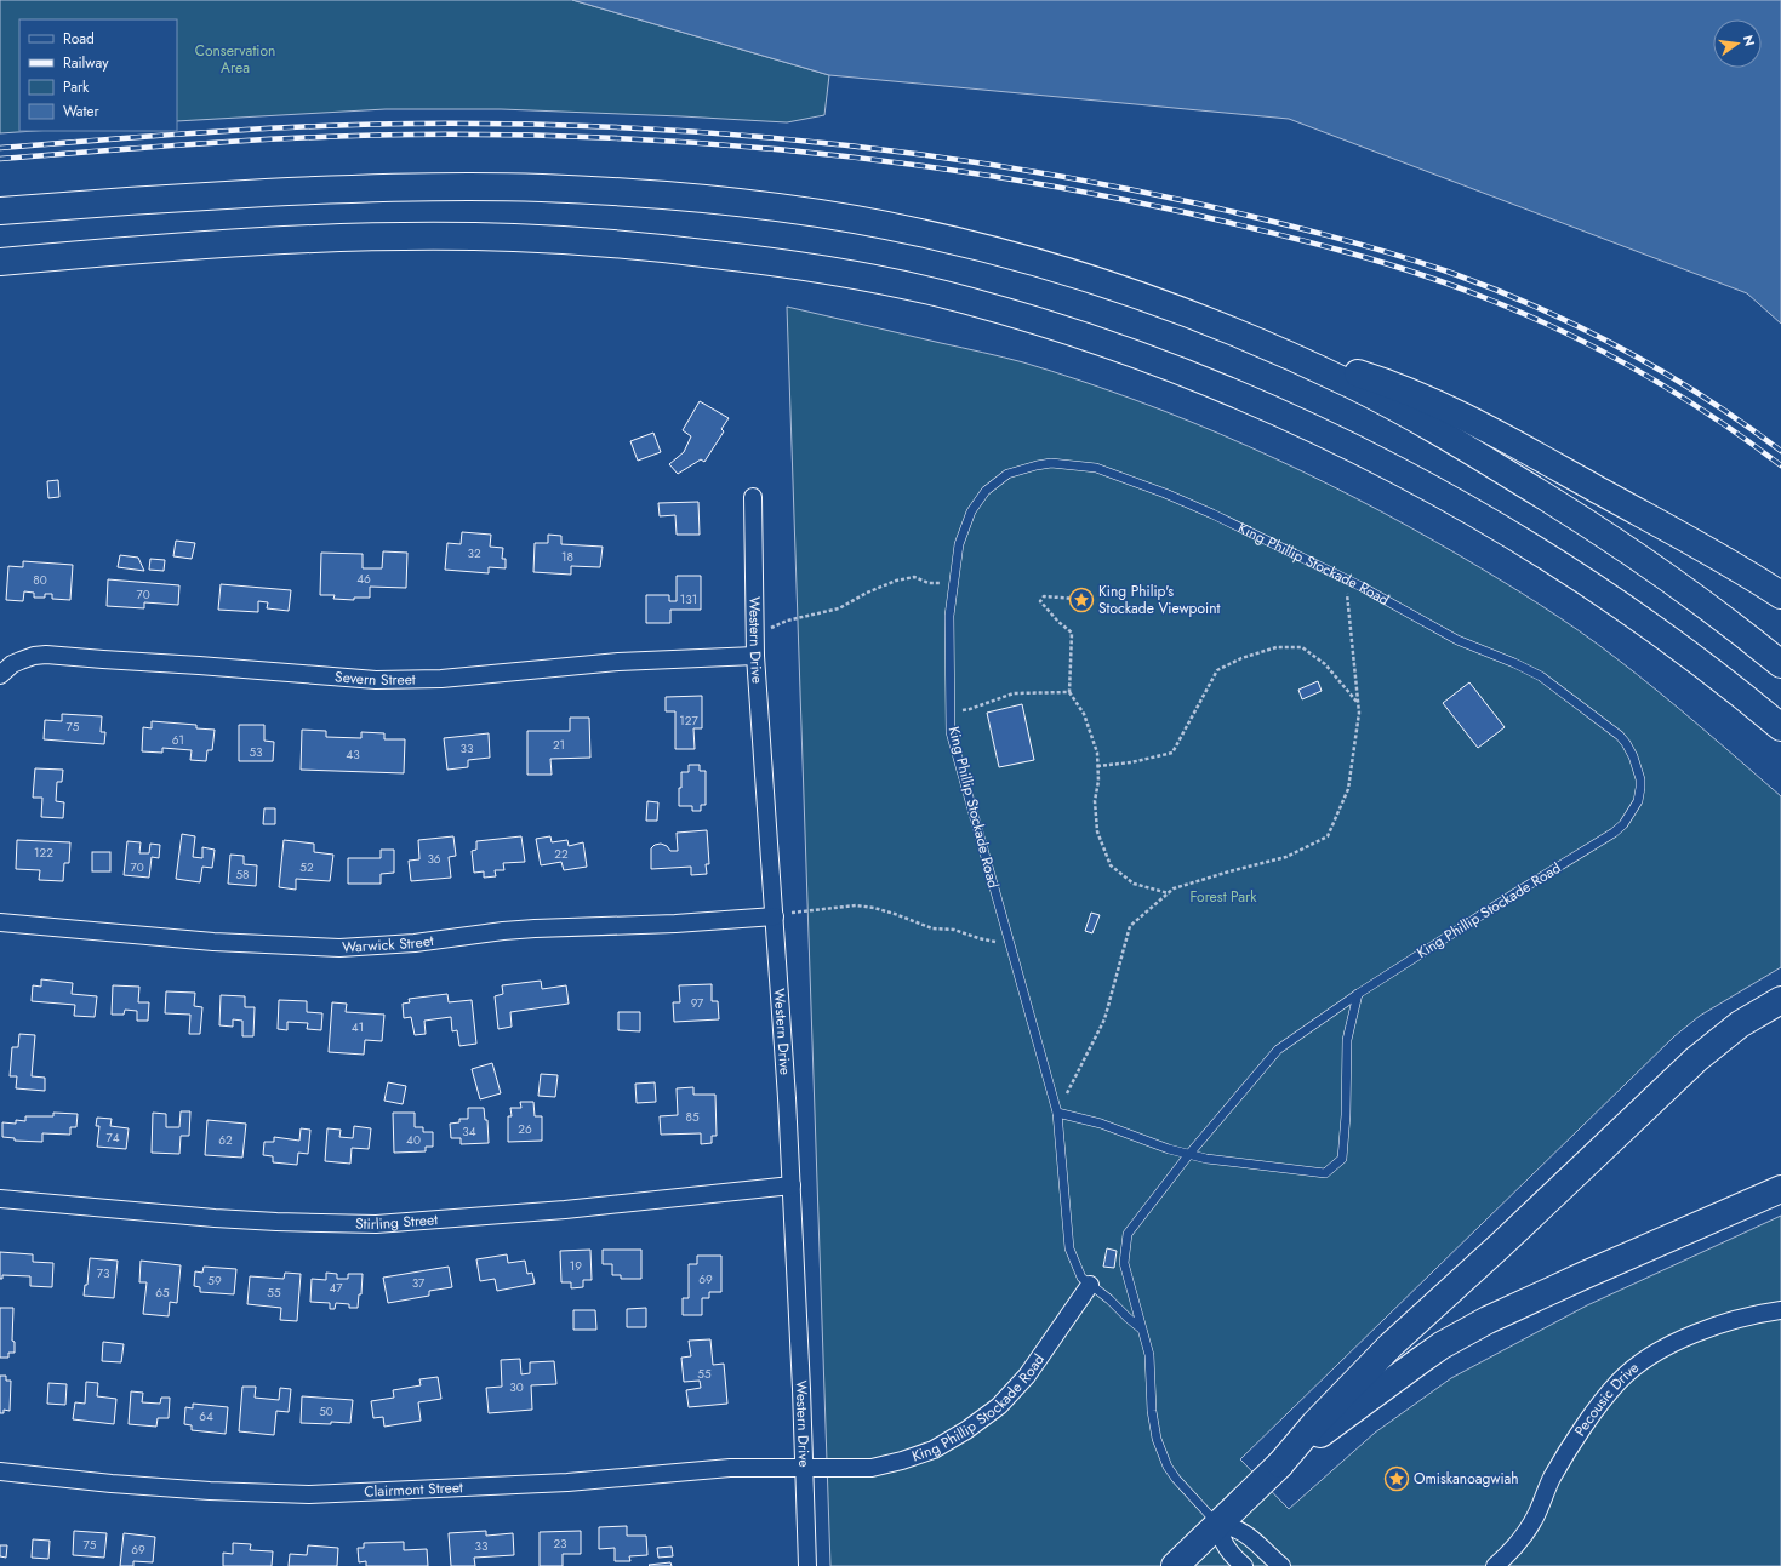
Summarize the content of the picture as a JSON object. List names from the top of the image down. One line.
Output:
{"streets":{"street":["King Phillip Stockade Road","Western Drive","Severn Street","Warwick Street","Stirling Street","Pecousic Drive","Clairmont Street"]},"crossings":[["King Phillip Stockade Road","Clairmont Street"],["Western Drive","Severn Street"],["Western Drive","Warwick Street"],["Western Drive","Stirling Street"],["Western Drive","Clairmont Street"]],"parks":["Conservation Area","Forest Park"],"places":{"place":["King Philip's Stockade Viewpoint","Omiskanoagwiah"]},"house_numbers":["32","18","46","80","70","131","127","75","61","21","33","53","43","122","22","36","70","52","58","97","41","85","26","34","74","62","40","19","73","69","59","37","47","65","55","55","30","50","64","23","75","33","69"],"legend":["Road","Railway","Park","Water"],"north":"right"}
